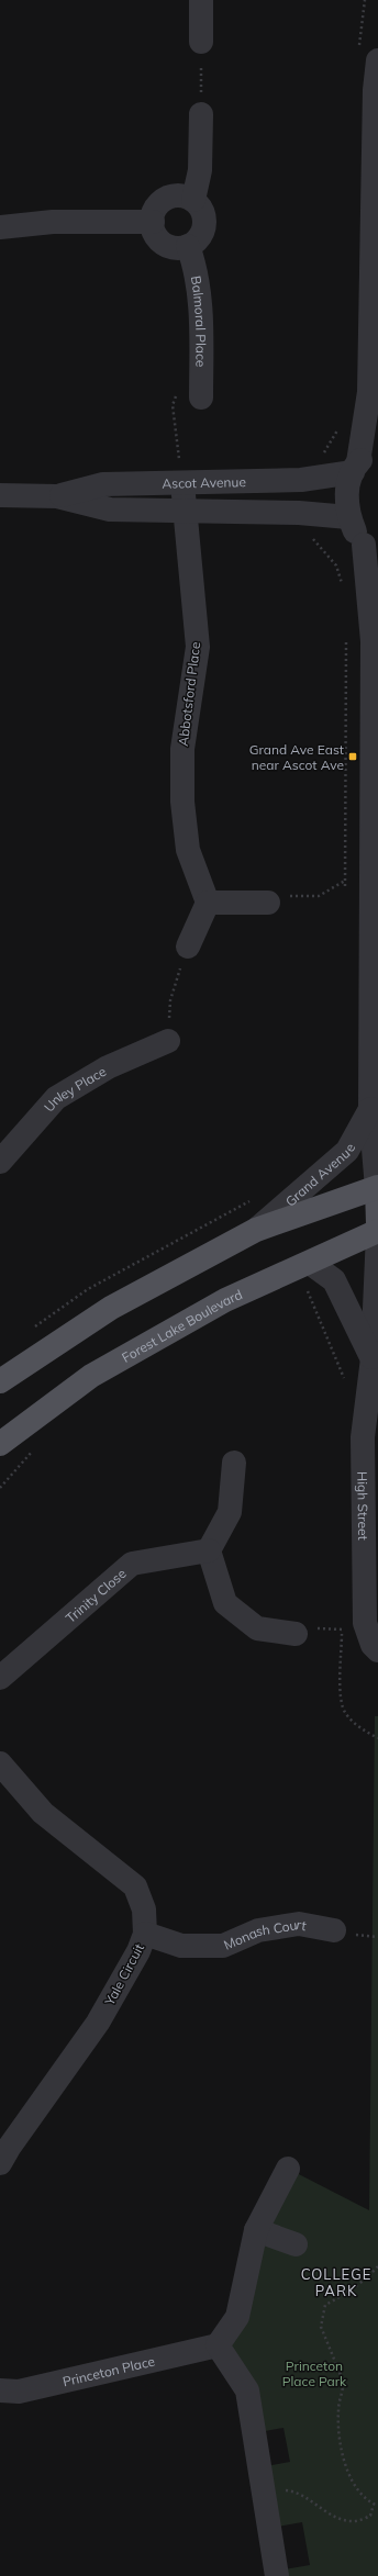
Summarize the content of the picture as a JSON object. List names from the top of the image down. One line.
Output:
{"streets":{"main road":["Grand Avenue","Forest Lake Boulevard"],"street":["Balmoral Place","Ascot Avenue","Abbotsford Place","Unley Place","High Street","Trinity Close","Monash Court","Yale Circuit","Princeton Place"]},"crossings":[["Ascot Avenue","Abbotsford Place"],["Ascot Avenue","Grand Avenue"],["Forest Lake Boulevard","High Street"],["Monash Court","Yale Circuit"]],"districts":["COLLEGE PARK"],"parks":["Princeton Place Park"],"places":{"transit":["Grand Ave East near Ascot Ave"]}}
